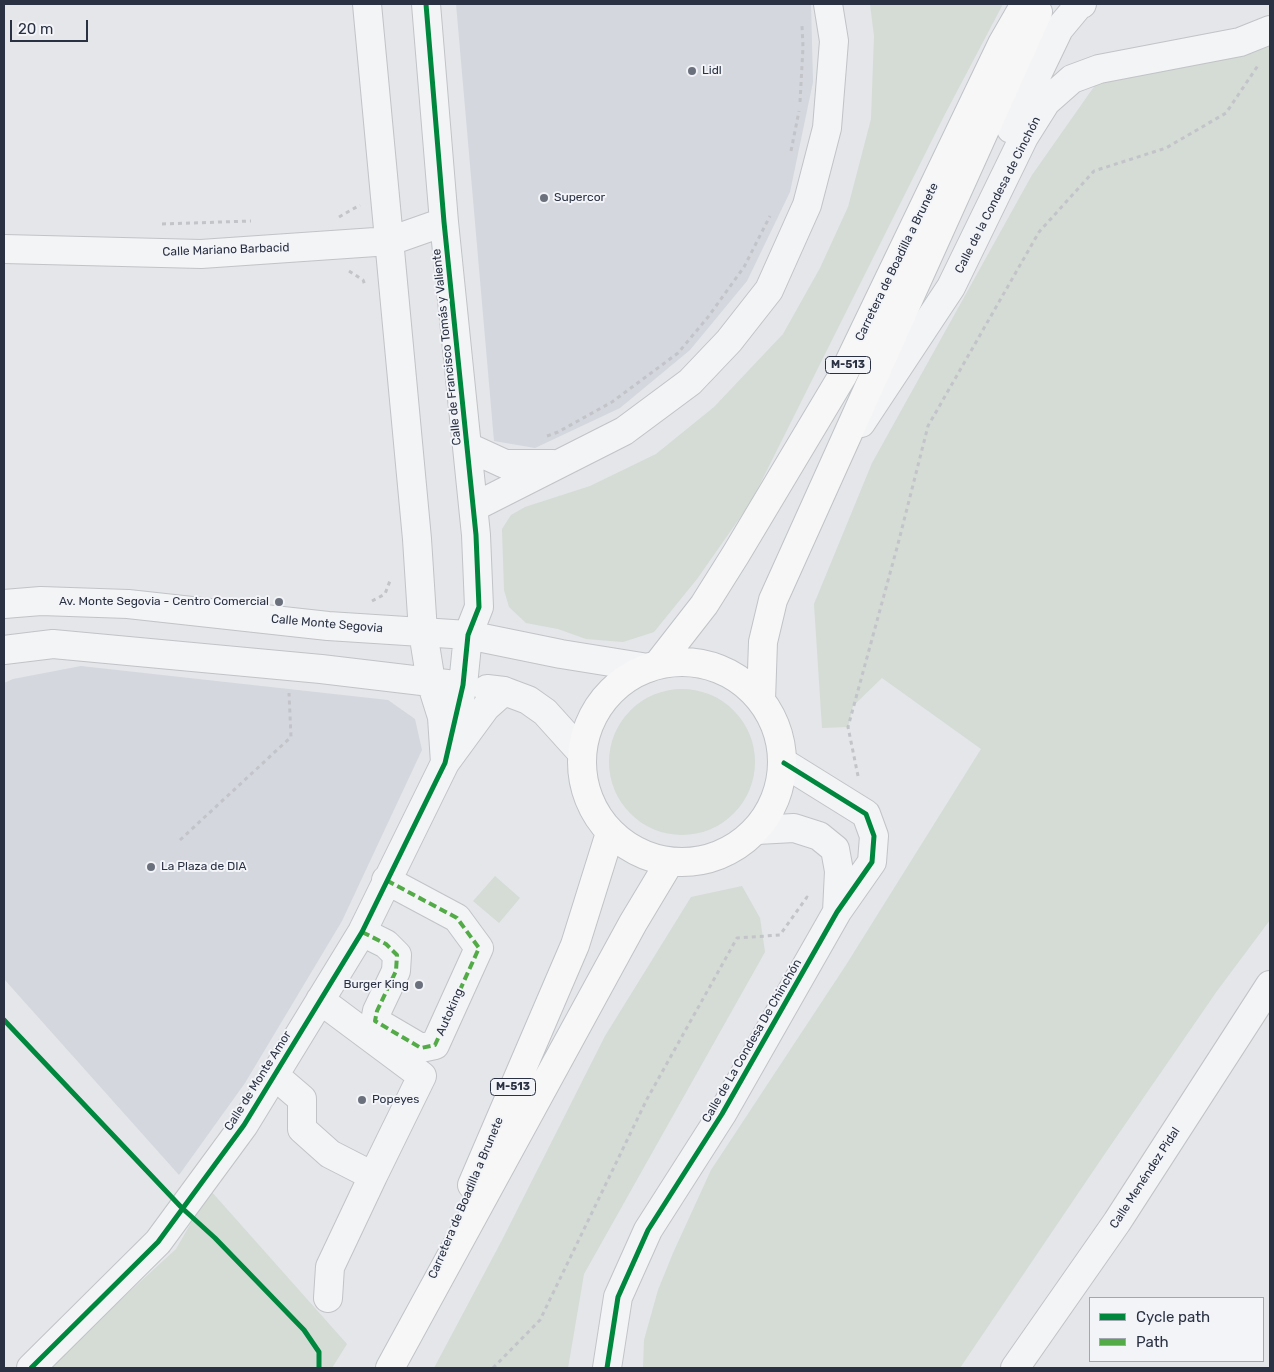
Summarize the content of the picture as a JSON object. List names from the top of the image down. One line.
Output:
{"streets":{"main road":["Carretera de Boadilla a Brunete","M-513"],"street":["Calle de la Condesa de Cinchón","Calle Mariano Barbacid","Calle de Francisco Tomás y Valiente","Calle Monte Segovia","Autoking","Calle de La Condesa De Chinchón","Calle de Monte Amor","Calle Menéndez Pidal"]},"crossings":[["Calle de la Condesa de Cinchón","Carretera de Boadilla a Brunete"],["Calle Mariano Barbacid","Calle de Francisco Tomás y Valiente"],["Carretera de Boadilla a Brunete","M-513"],["Carretera de Boadilla a Brunete","Calle Monte Segovia"],["Calle de Francisco Tomás y Valiente","Calle Monte Segovia"],["Calle de Francisco Tomás y Valiente","Calle de Monte Amor"],["M-513","Calle Monte Segovia"],["M-513","Calle de La Condesa De Chinchón"],["Autoking","Calle de Monte Amor"]],"places":["Lidl","Supercor","Av. Monte Segovia - Centro Comercial","La Plaza de DIA","Burger King","Popeyes"],"legend":["Cycle path","Path"],"scale_bar":"20 m"}
